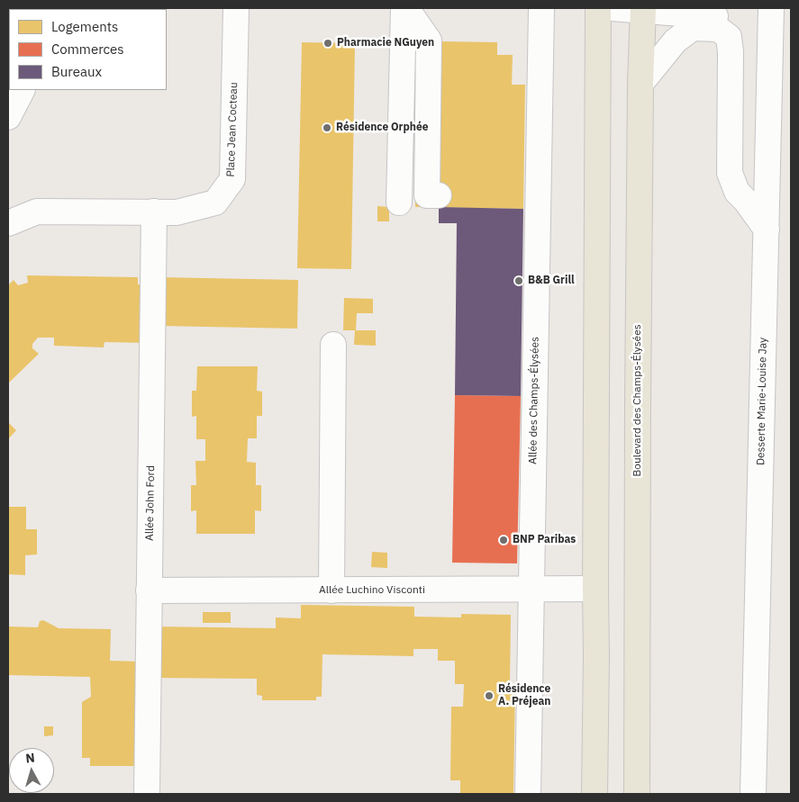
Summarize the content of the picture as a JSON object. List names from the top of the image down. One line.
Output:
{"streets":{"main road":["Boulevard des Champs-Élysées"],"street":["Place Jean Cocteau","Allée des Champs-Élysées","Desserte Marie-Louise Jay","Allée John Ford","Allée Luchino Visconti"]},"crossings":[["Place Jean Cocteau","Allée John Ford"],["Allée des Champs-Élysées","Allée Luchino Visconti"],["Allée John Ford","Allée Luchino Visconti"]],"places":["Pharmacie NGuyen","Résidence Orphée","B&B Grill","BNP Paribas","Résidence A. Préjean"],"legend":["Logements","Commerces","Bureaux"],"north":"top"}
